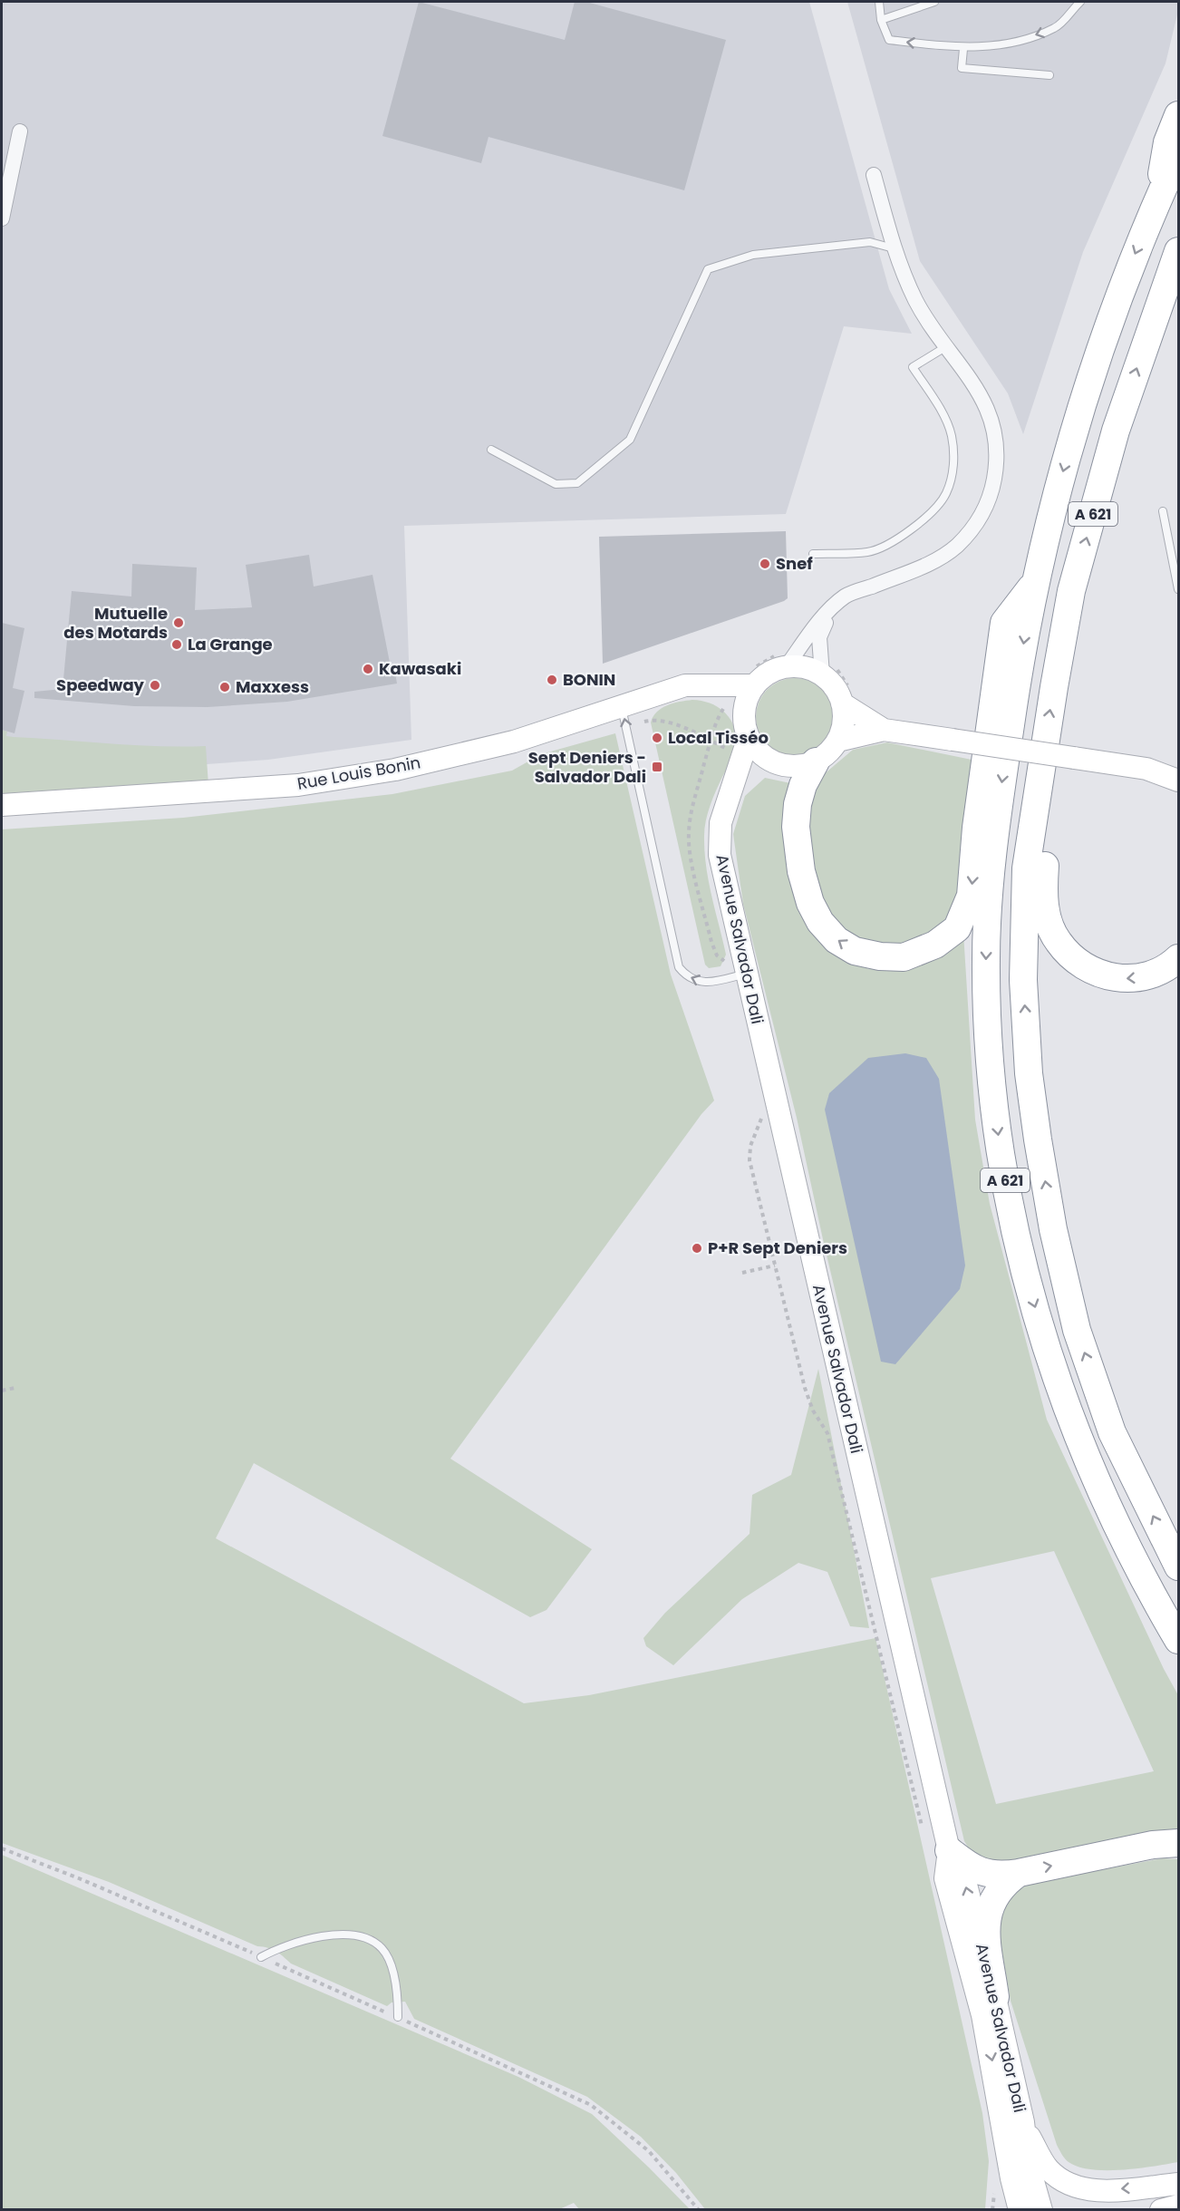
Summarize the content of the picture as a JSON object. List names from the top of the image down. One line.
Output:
{"streets":{"highway":["A 621"],"street":["Rue Louis Bonin","Avenue Salvador Dali"]},"crossings":[["Rue Louis Bonin","Avenue Salvador Dali"]],"places":{"other":["Snef","Mutuelle des Motards","La Grange","Kawasaki","BONIN","Speedway","Maxxess","Local Tisséo","P+R Sept Deniers"],"transit":["Sept Deniers - Salvador Dali"]}}
